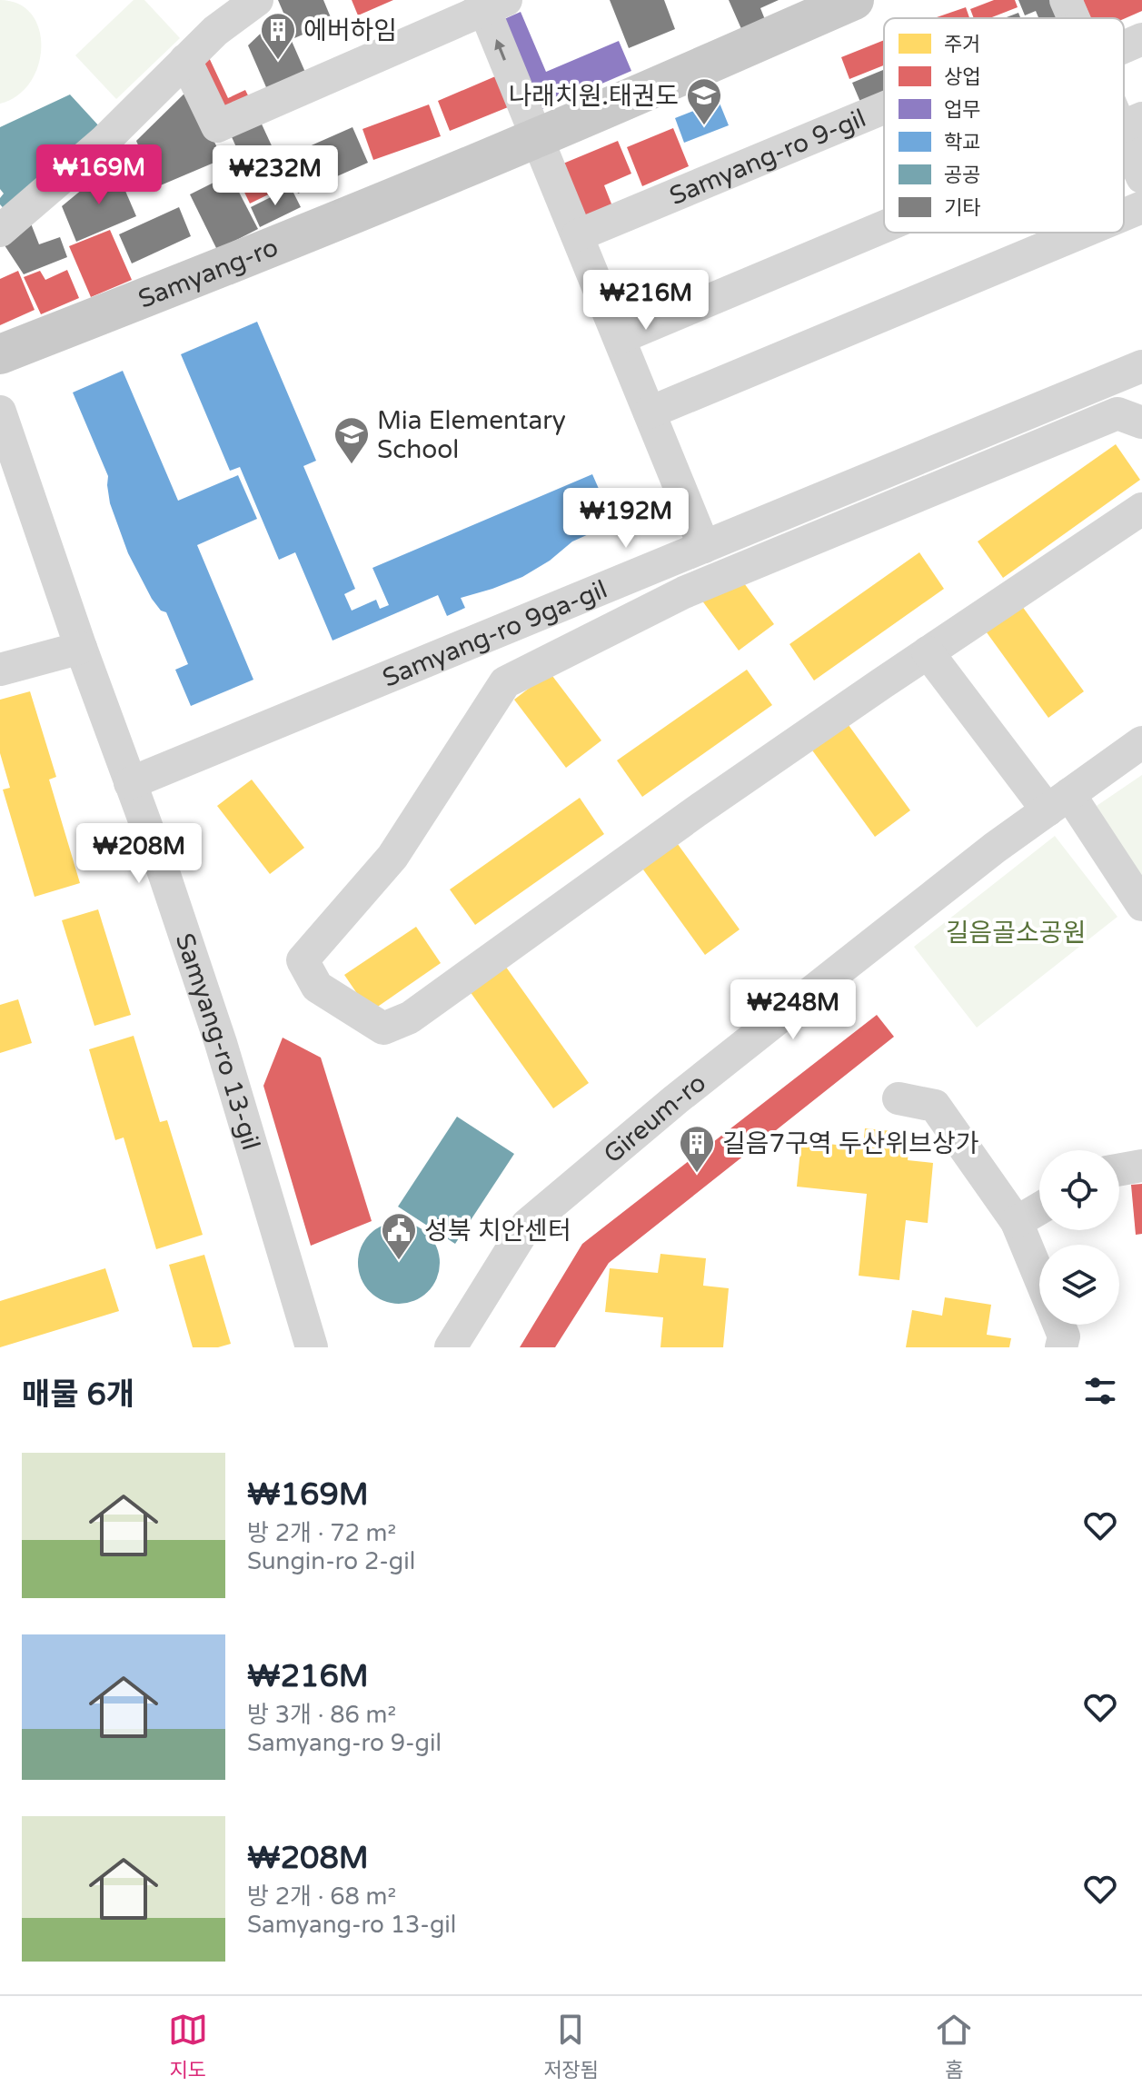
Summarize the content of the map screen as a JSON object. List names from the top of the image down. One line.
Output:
{"streets":{"main road":["Samyang-ro"],"street":["Samyang-ro 9-gil","Samyang-ro 9ga-gil","Samyang-ro 13-gil","Gireum-ro"]},"crossings":[["Samyang-ro 9ga-gil","Samyang-ro 13-gil"]],"parks":["길음골소공원"],"places":{"building":["에버하임","길음7구역 두산위브상가"],"school or university":["나래치원.태권도","Mia Elementary School"],"public building":["성북 치안센터"]},"legend":["주거","상업","업무","학교","공공","기타"],"page":{"price":["₩169M","₩232M","₩216M","₩192M","₩208M","₩248M"],"heading":"매물 6개","list":[{"name":"₩169M","note":"방 2개 · 72 m² · Sungin-ro 2-gil"},{"name":"₩216M","note":"방 3개 · 86 m² · Samyang-ro 9-gil"},{"name":"₩208M","note":"방 2개 · 68 m² · Samyang-ro 13-gil"}],"tabs":["지도","저장됨","홈"]}}
